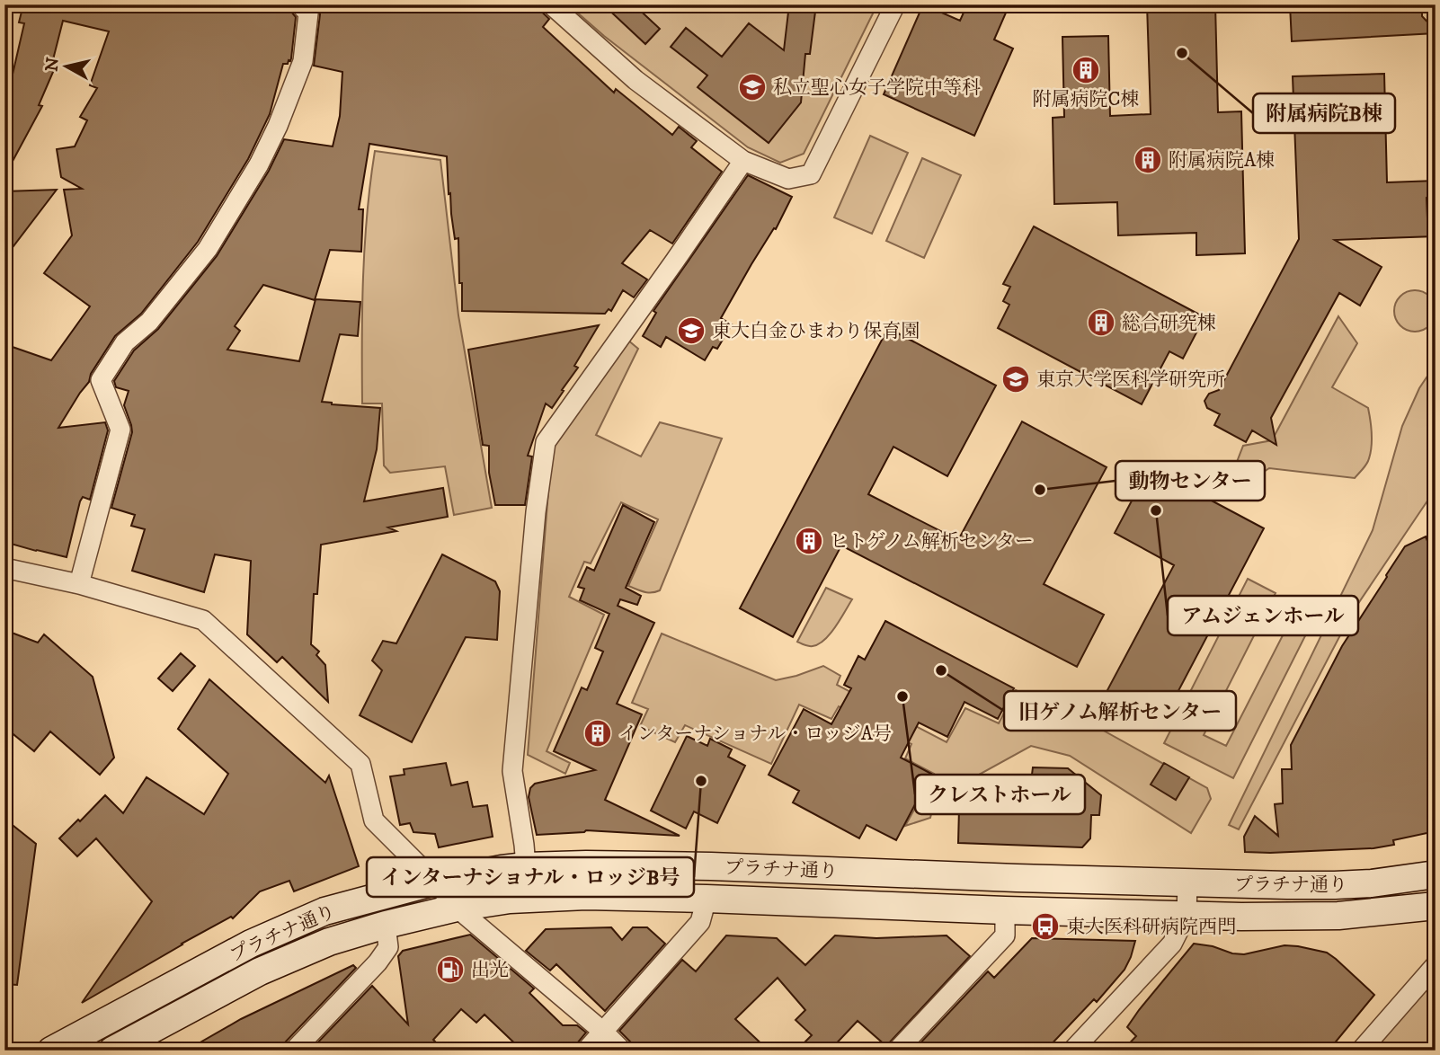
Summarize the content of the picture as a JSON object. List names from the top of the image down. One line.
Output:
{"streets":{"main road":["プラチナ通り"]},"places":{"other":["附属病院B棟","動物センター","アムジェンホール","旧ゲノム解析センター","クレストホール","インターナショナル・ロッジB号"],"building":["附属病院C棟","附属病院A棟","総合研究棟","ヒトゲノム解析センター","インターナショナル・ロッジA号"],"school or university":["私立聖心女子学院中等科","東大白金ひまわり保育園","東京大学医科学研究所"],"bus stop":["東大医科研病院西門"],"fuel station":["出光"]},"north":"left"}
